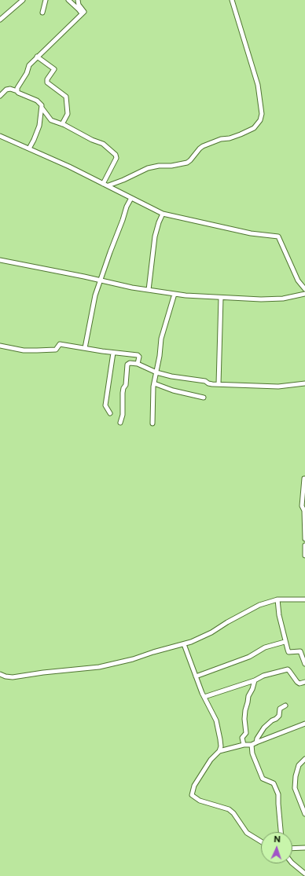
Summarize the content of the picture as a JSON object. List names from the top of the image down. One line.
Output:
{"north":"top"}
